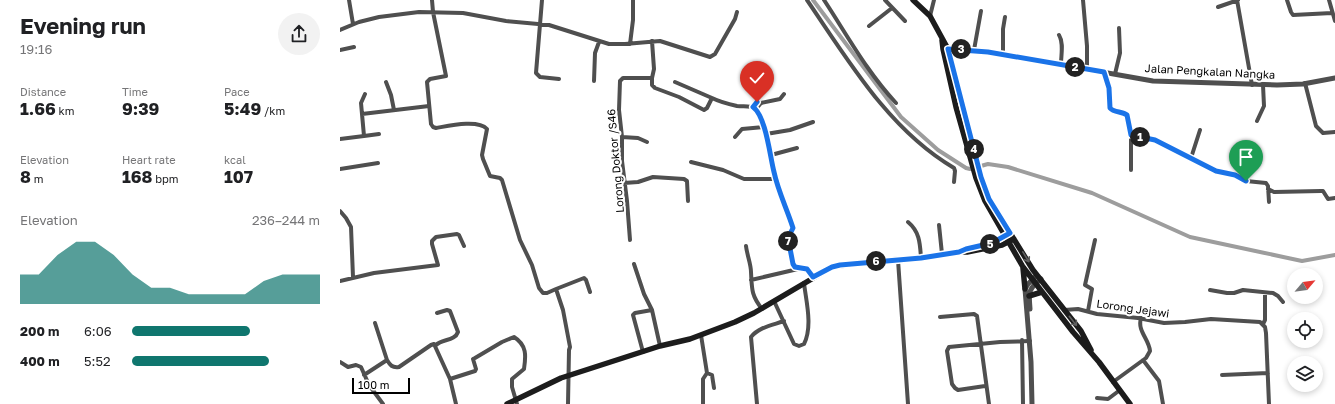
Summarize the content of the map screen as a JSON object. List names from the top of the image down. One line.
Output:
{"streets":{"street":["Jalan Pengkalan Nangka","Lorong Doktor /S46","Lorong Jejawi"]},"scale_bar":"100 m","north":"top right","page":{"heading":["Evening run","19:16"],"pins":["3","2","1","4","7","5","6"],"stats":[["Distance","1.66 km"],["Time","9:39"],["Pace","5:49 /km"],["Elevation","8 m"],["Heart rate","168 bpm"],["kcal","107"]],"chart":["Elevation","236–244 m"],"list":[{"name":"200 m","note":"6:06"},{"name":"400 m","note":"5:52"}],"scale":"100 m"}}
